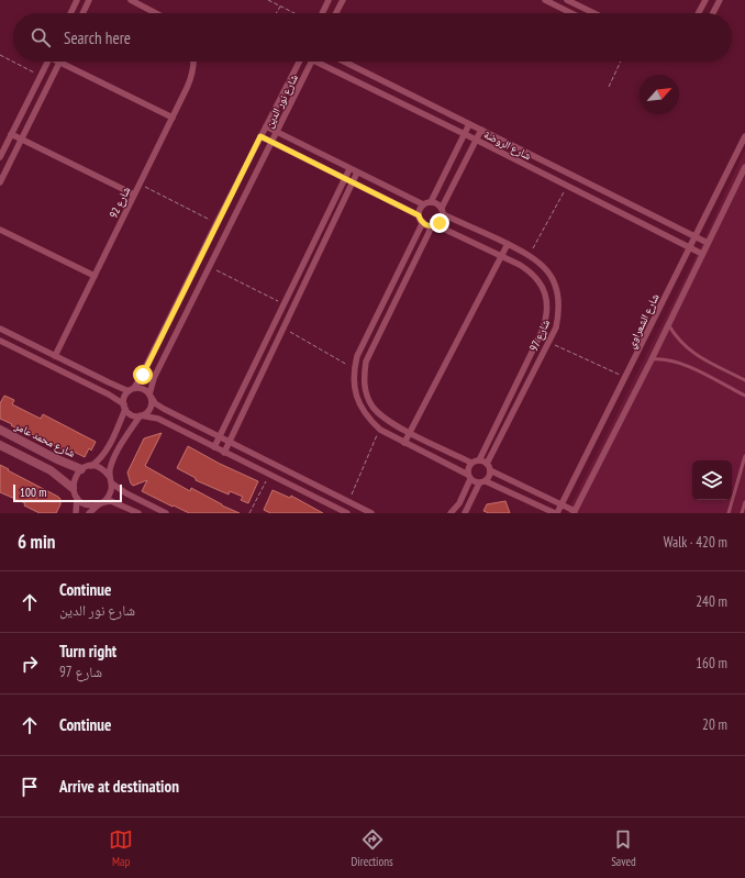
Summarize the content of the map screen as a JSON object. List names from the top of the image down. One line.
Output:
{"streets":{"street":["شارع نور الدين","شارع الروضة","شارع 92","شارع الشعراوي","شارع 97","شارع محمد عامر"]},"crossings":[["شارع الروضة","شارع الشعراوي"]],"scale_bar":"100 m","north":"top right","page":{"search":"Search here","scale":"100 m","heading":["6 min","Walk · 420 m"],"list":[["Continue","شارع نور الدين","240 m"],["Turn right","شارع 97","160 m"],["Continue","20 m"],"Arrive at destination"],"nav":["Map","Directions","Saved"]}}
